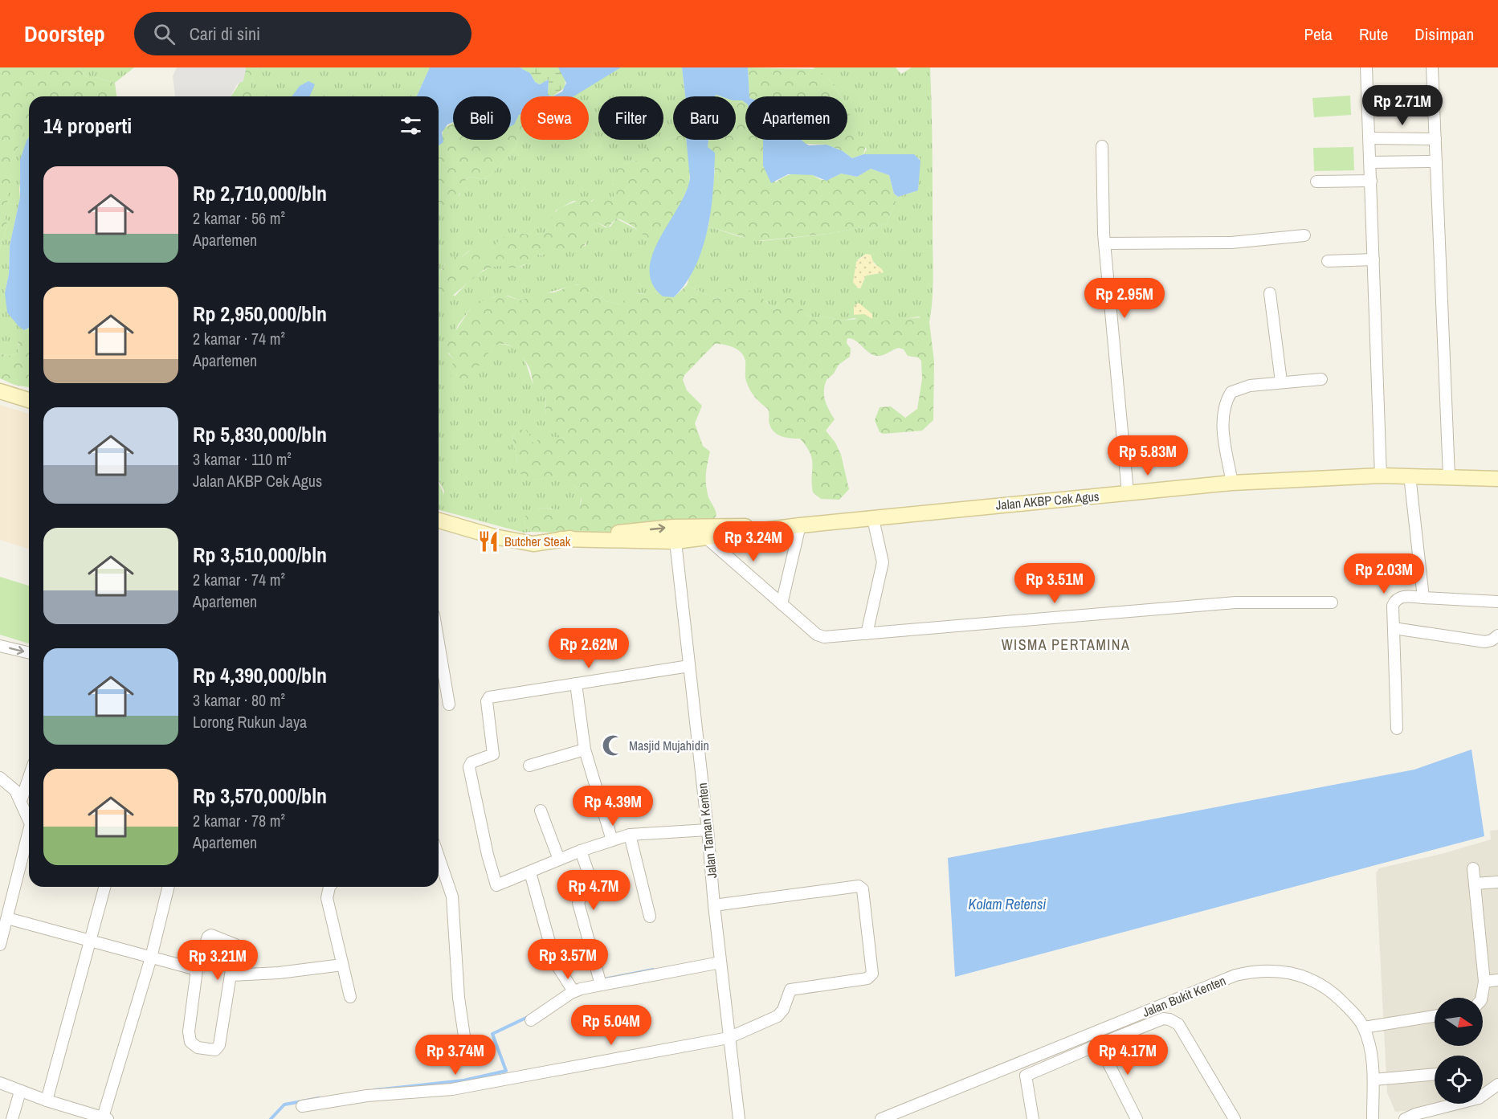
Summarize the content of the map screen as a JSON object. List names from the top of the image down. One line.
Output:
{"streets":{"main road":["Jalan AKBP Cek Agus"],"street":["Jalan Taman Kenten","Jalan Bukit Kenten"]},"crossings":[["Jalan AKBP Cek Agus","Jalan Taman Kenten"]],"districts":["WISMA PERTAMINA"],"water":["Kolam Retensi"],"places":{"restaurant":["Butcher Steak"],"mosque":["Masjid Mujahidin"]},"north":"right","page":{"header":"Doorstep","search":"Cari di sini","nav":["Peta","Rute","Disimpan"],"price":["Rp 2.71M","Rp 2.95M","Rp 5.83M","Rp 3.24M","Rp 2.03M","Rp 3.51M","Rp 2.62M","Rp 4.39M","Rp 4.7M","Rp 3.57M","Rp 3.21M","Rp 5.04M","Rp 3.74M","Rp 4.17M"],"chip":["Beli","Sewa","Filter","Baru","Apartemen"],"heading":"14 properti","list":[{"name":"Rp 2,710,000/bln","note":"2 kamar · 56 m² · Apartemen"},{"name":"Rp 2,950,000/bln","note":"2 kamar · 74 m² · Apartemen"},{"name":"Rp 5,830,000/bln","note":"3 kamar · 110 m² · Jalan AKBP Cek Agus"},{"name":"Rp 3,510,000/bln","note":"2 kamar · 74 m² · Apartemen"},{"name":"Rp 4,390,000/bln","note":"3 kamar · 80 m² · Lorong Rukun Jaya"},{"name":"Rp 3,570,000/bln","note":"2 kamar · 78 m² · Apartemen"}]}}
